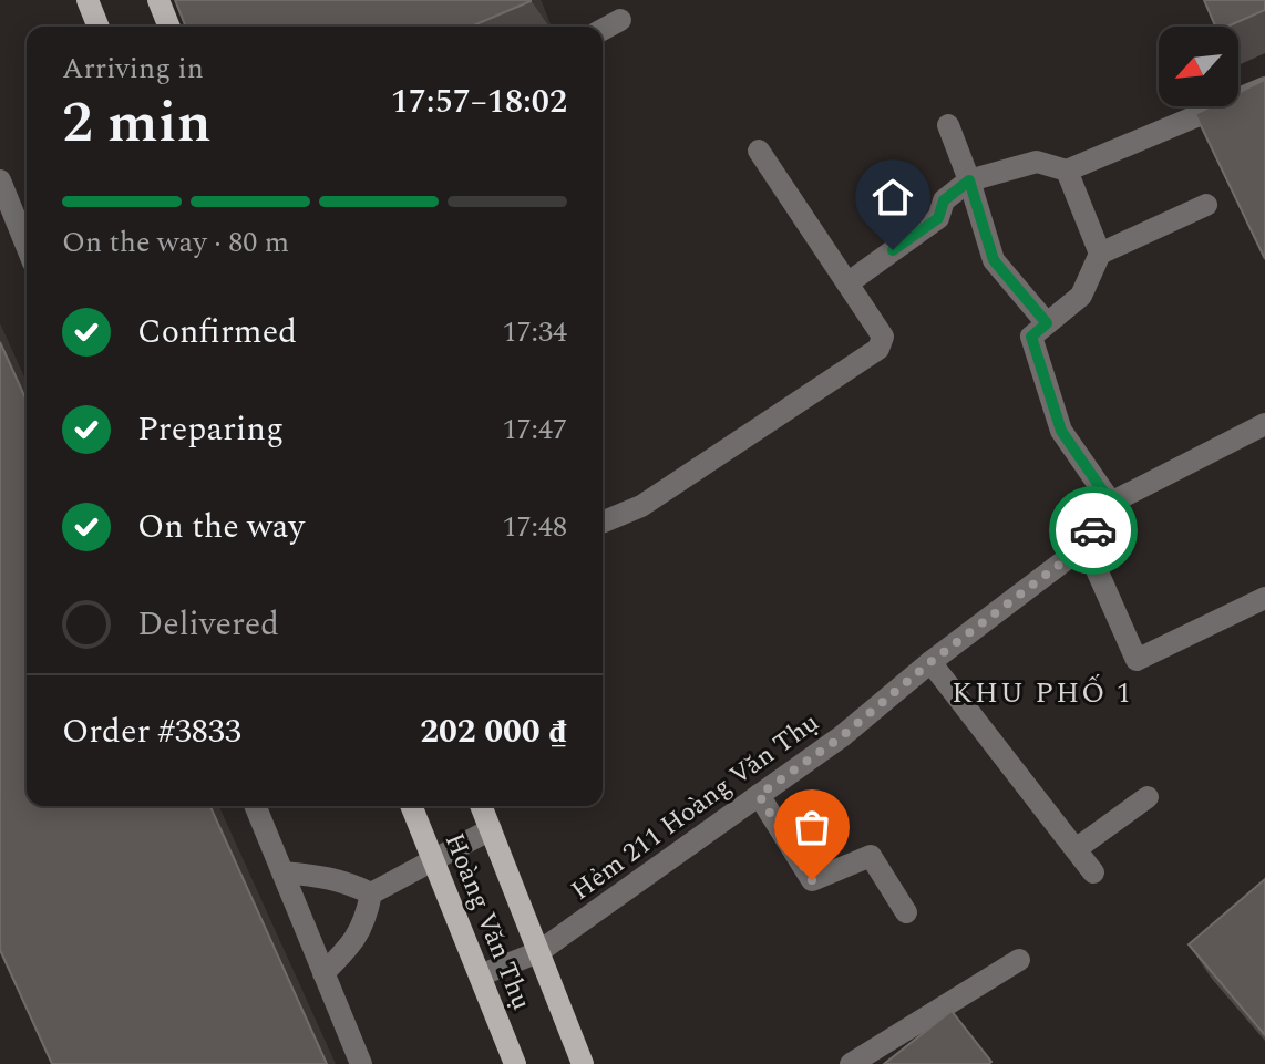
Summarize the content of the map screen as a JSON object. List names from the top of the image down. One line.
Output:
{"streets":{"main road":["Hoàng Văn Thụ"],"street":["Hẻm 211 Hoàng Văn Thụ"]},"crossings":[["Hẻm 211 Hoàng Văn Thụ","Hoàng Văn Thụ"]],"districts":["KHU PHỐ 1"],"north":"bottom left","page":{"heading":["2 min","Arriving in","17:57–18:02"],"panel":["Order #3833","202 000 ₫"],"bar":"On the way · 80 m","list":[["Confirmed","17:34"],["Preparing","17:47"],["On the way","17:48"],"Delivered"]}}
